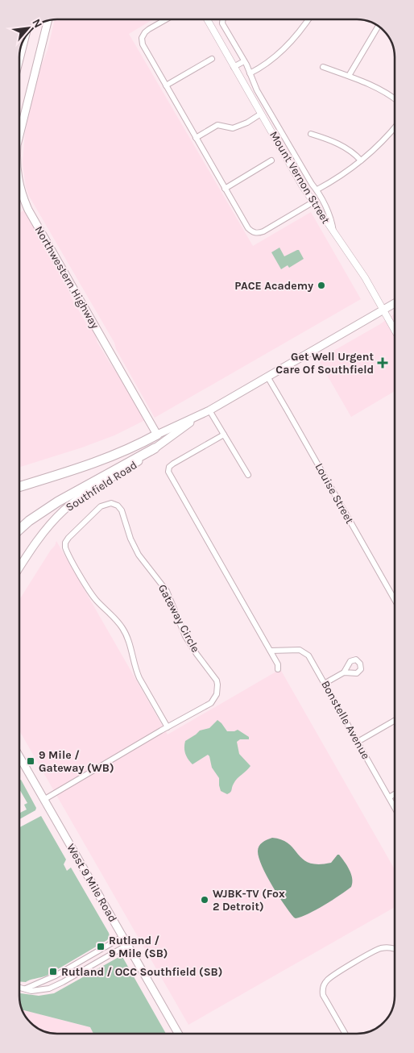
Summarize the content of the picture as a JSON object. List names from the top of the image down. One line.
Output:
{"streets":{"main road":["Northwestern Highway","Southfield Road","West 9 Mile Road"],"street":["Mount Vernon Street","Louise Street","Gateway Circle","Bonstelle Avenue"]},"crossings":[["Mount Vernon Street","Southfield Road"],["Northwestern Highway","Southfield Road"],["Southfield Road","Louise Street"],["Gateway Circle","West 9 Mile Road"]],"places":{"other":["PACE Academy","WJBK-TV (Fox 2 Detroit)"],"health":["Get Well Urgent Care Of Southfield"],"transit":["9 Mile / Gateway (WB)","Rutland / 9 Mile (SB)","Rutland / OCC Southfield (SB)"]},"north":"top right"}
